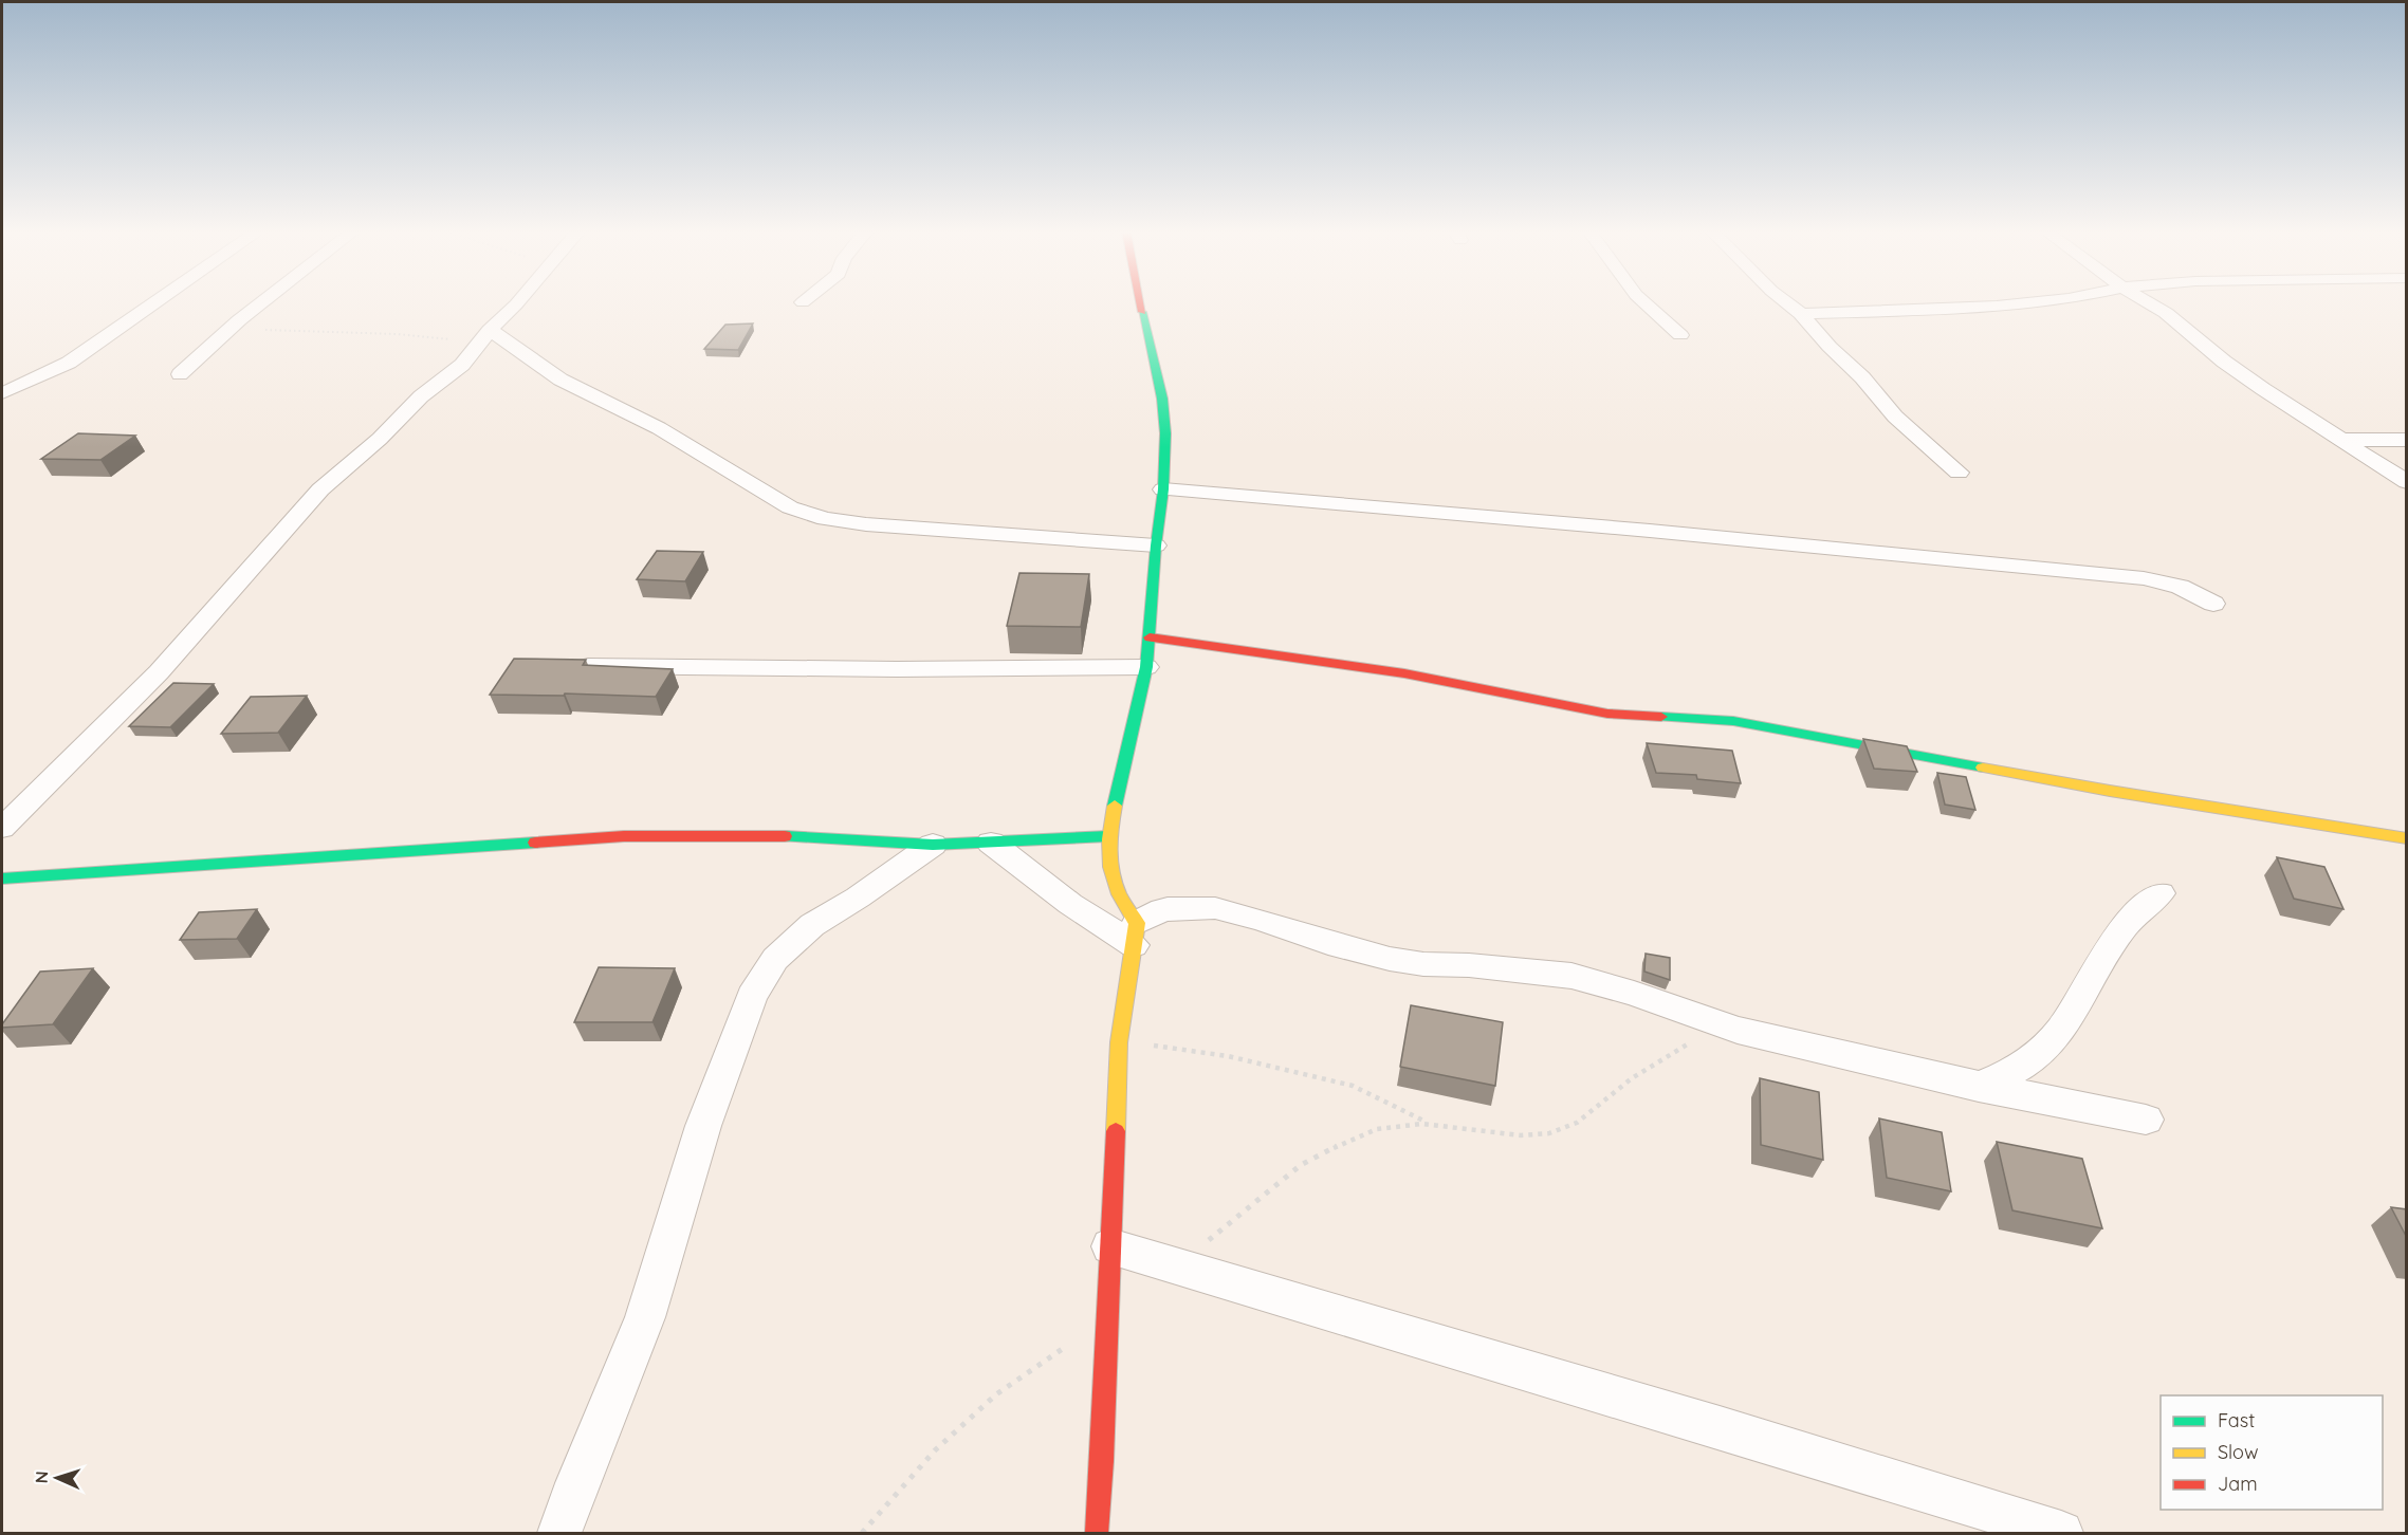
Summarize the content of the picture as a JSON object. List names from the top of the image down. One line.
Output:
{"legend":["Fast","Slow","Jam"],"north":"left"}
